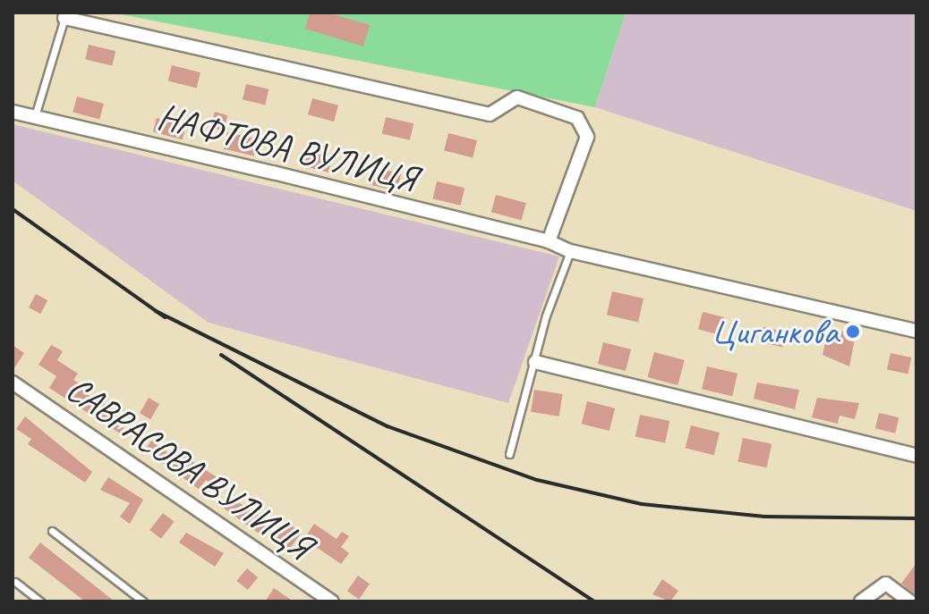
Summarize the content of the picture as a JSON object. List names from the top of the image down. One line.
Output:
{"streets":{"street":["НАФТОВА ВУЛИЦЯ","САВРАСОВА ВУЛИЦЯ"]},"places":["Циганкова"]}
